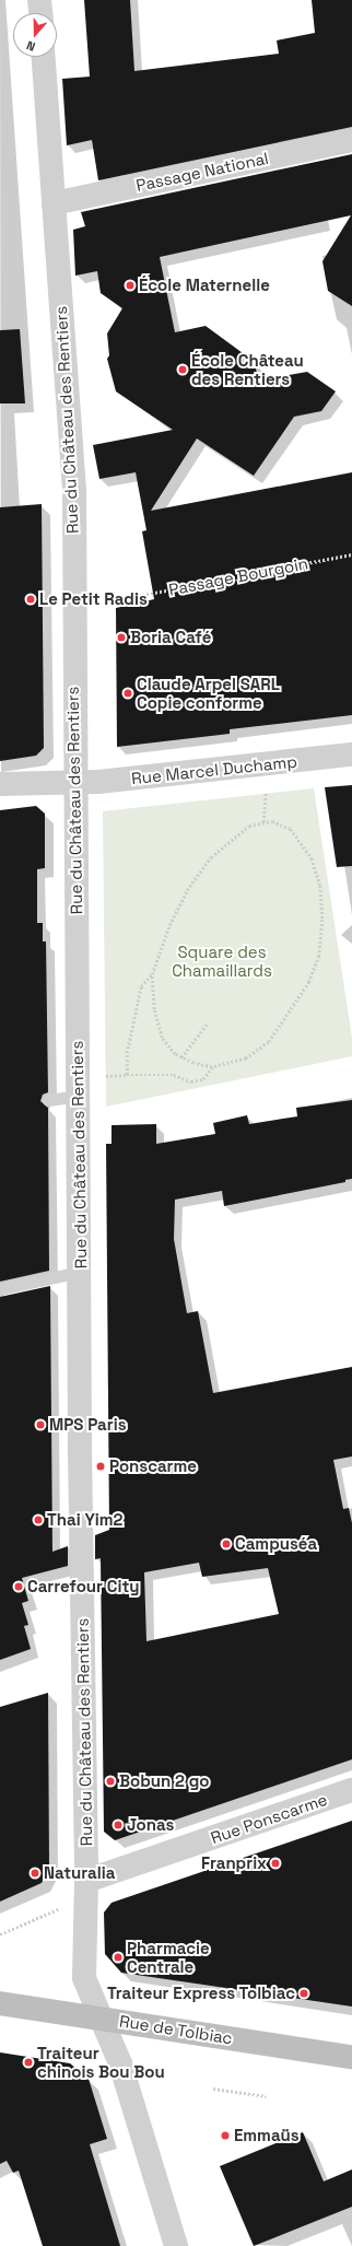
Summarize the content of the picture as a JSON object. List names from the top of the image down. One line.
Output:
{"streets":{"main road":["Rue de Tolbiac"],"street":["Passage National","Rue du Château des Rentiers","Rue Marcel Duchamp","Rue Ponscarme"],"path":["Passage Bourgoin"]},"crossings":[["Passage National","Rue du Château des Rentiers"],["Rue du Château des Rentiers","Passage Bourgoin"],["Rue du Château des Rentiers","Rue Marcel Duchamp"],["Rue du Château des Rentiers","Rue Ponscarme"],["Rue du Château des Rentiers","Rue de Tolbiac"]],"parks":["Square des Chamaillards"],"places":["École Maternelle","École Château des Rentiers","Le Petit Radis","Boria Café","Claude Arpel SARL Copie conforme","MPS Paris","Ponscarme","Thai Yim2","Campuséa","Carrefour City","Bobun 2 go","Jonas","Franprix","Naturalia","Pharmacie Centrale","Traiteur Express Tolbiac","Traiteur chinois Bou Bou","Emmaüs"],"north":"bottom"}
